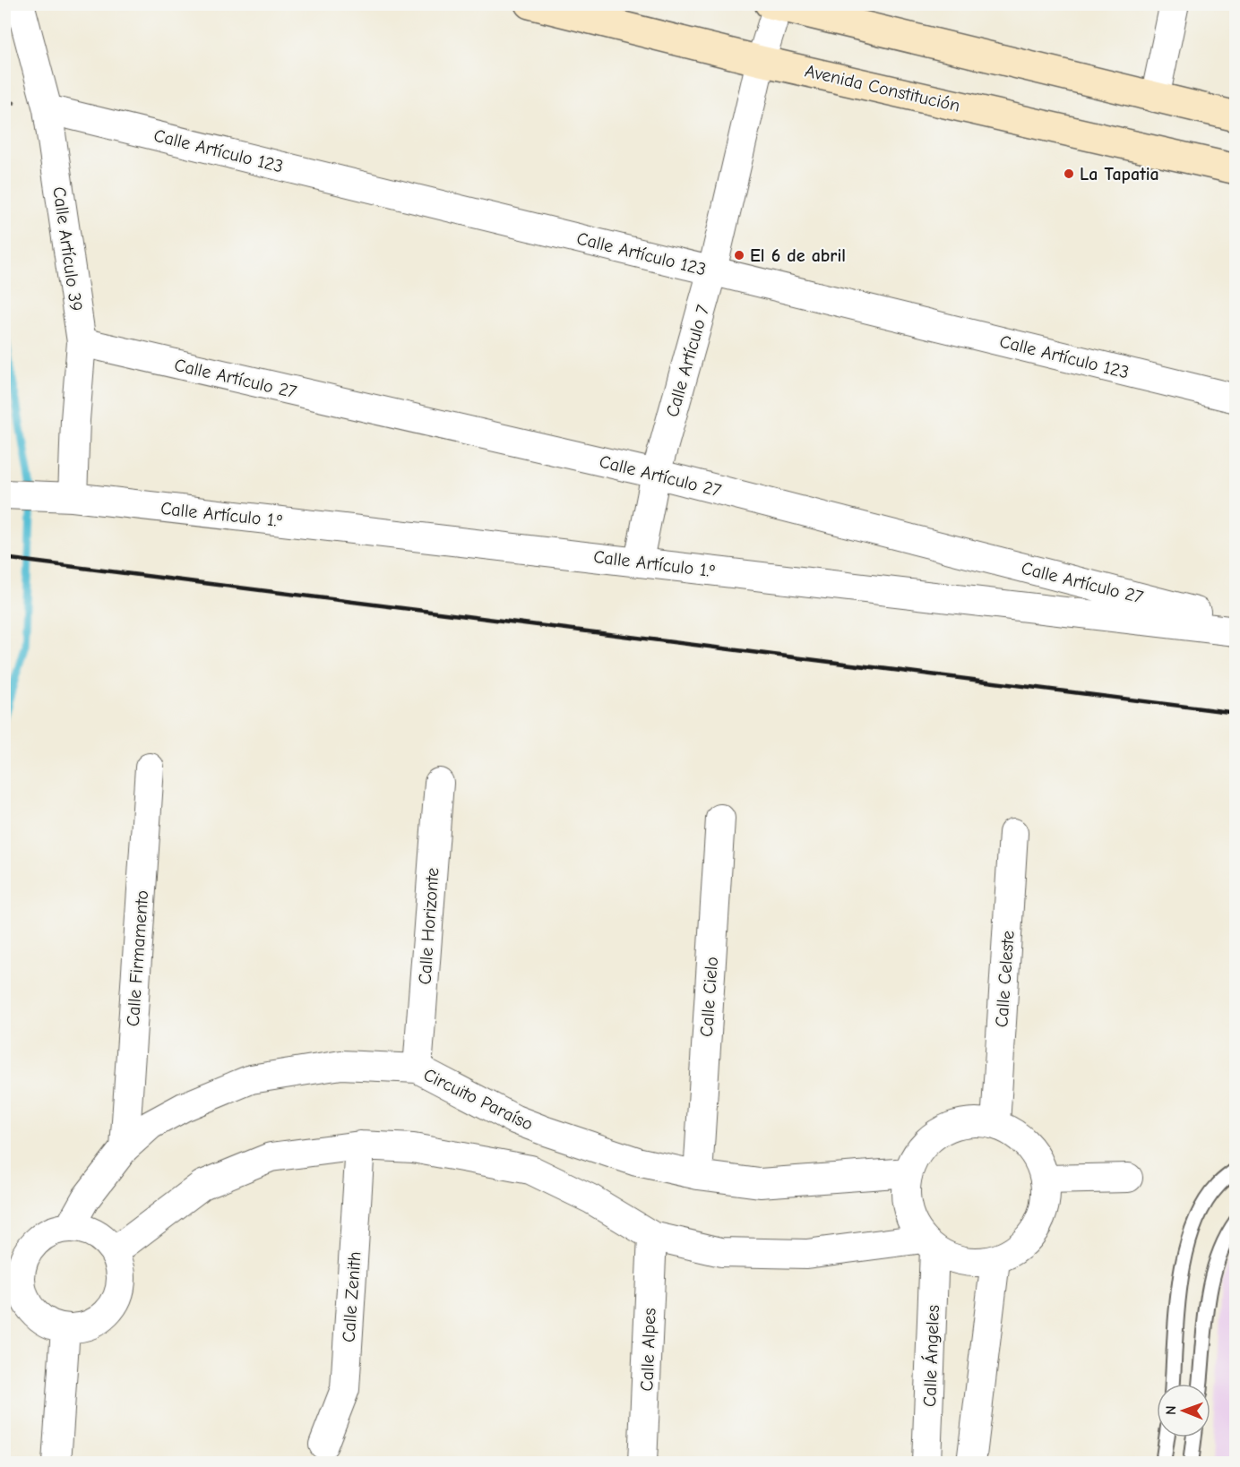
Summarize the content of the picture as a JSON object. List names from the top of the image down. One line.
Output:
{"streets":{"main road":["Avenida Constitución"],"street":["Calle Artículo 123","Calle Artículo 39","Calle Artículo 7","Calle Artículo 27","Calle Artículo 1.º","Calle Horizonte","Calle Firmamento","Calle Celeste","Calle Cielo","Circuito Paraíso","Calle Zenith","Calle Alpes","Calle Ángeles"]},"crossings":[["Avenida Constitución","Calle Artículo 7"],["Calle Artículo 123","Calle Artículo 39"],["Calle Artículo 123","Calle Artículo 7"],["Calle Artículo 39","Calle Artículo 27"],["Calle Artículo 39","Calle Artículo 1.º"],["Calle Artículo 7","Calle Artículo 27"],["Calle Artículo 7","Calle Artículo 1.º"],["Calle Horizonte","Circuito Paraíso"],["Calle Firmamento","Circuito Paraíso"],["Calle Celeste","Circuito Paraíso"],["Calle Celeste","Calle Ángeles"],["Calle Cielo","Circuito Paraíso"],["Circuito Paraíso","Calle Ángeles"]],"places":["La Tapatia","El 6 de abril"],"north":"left"}
